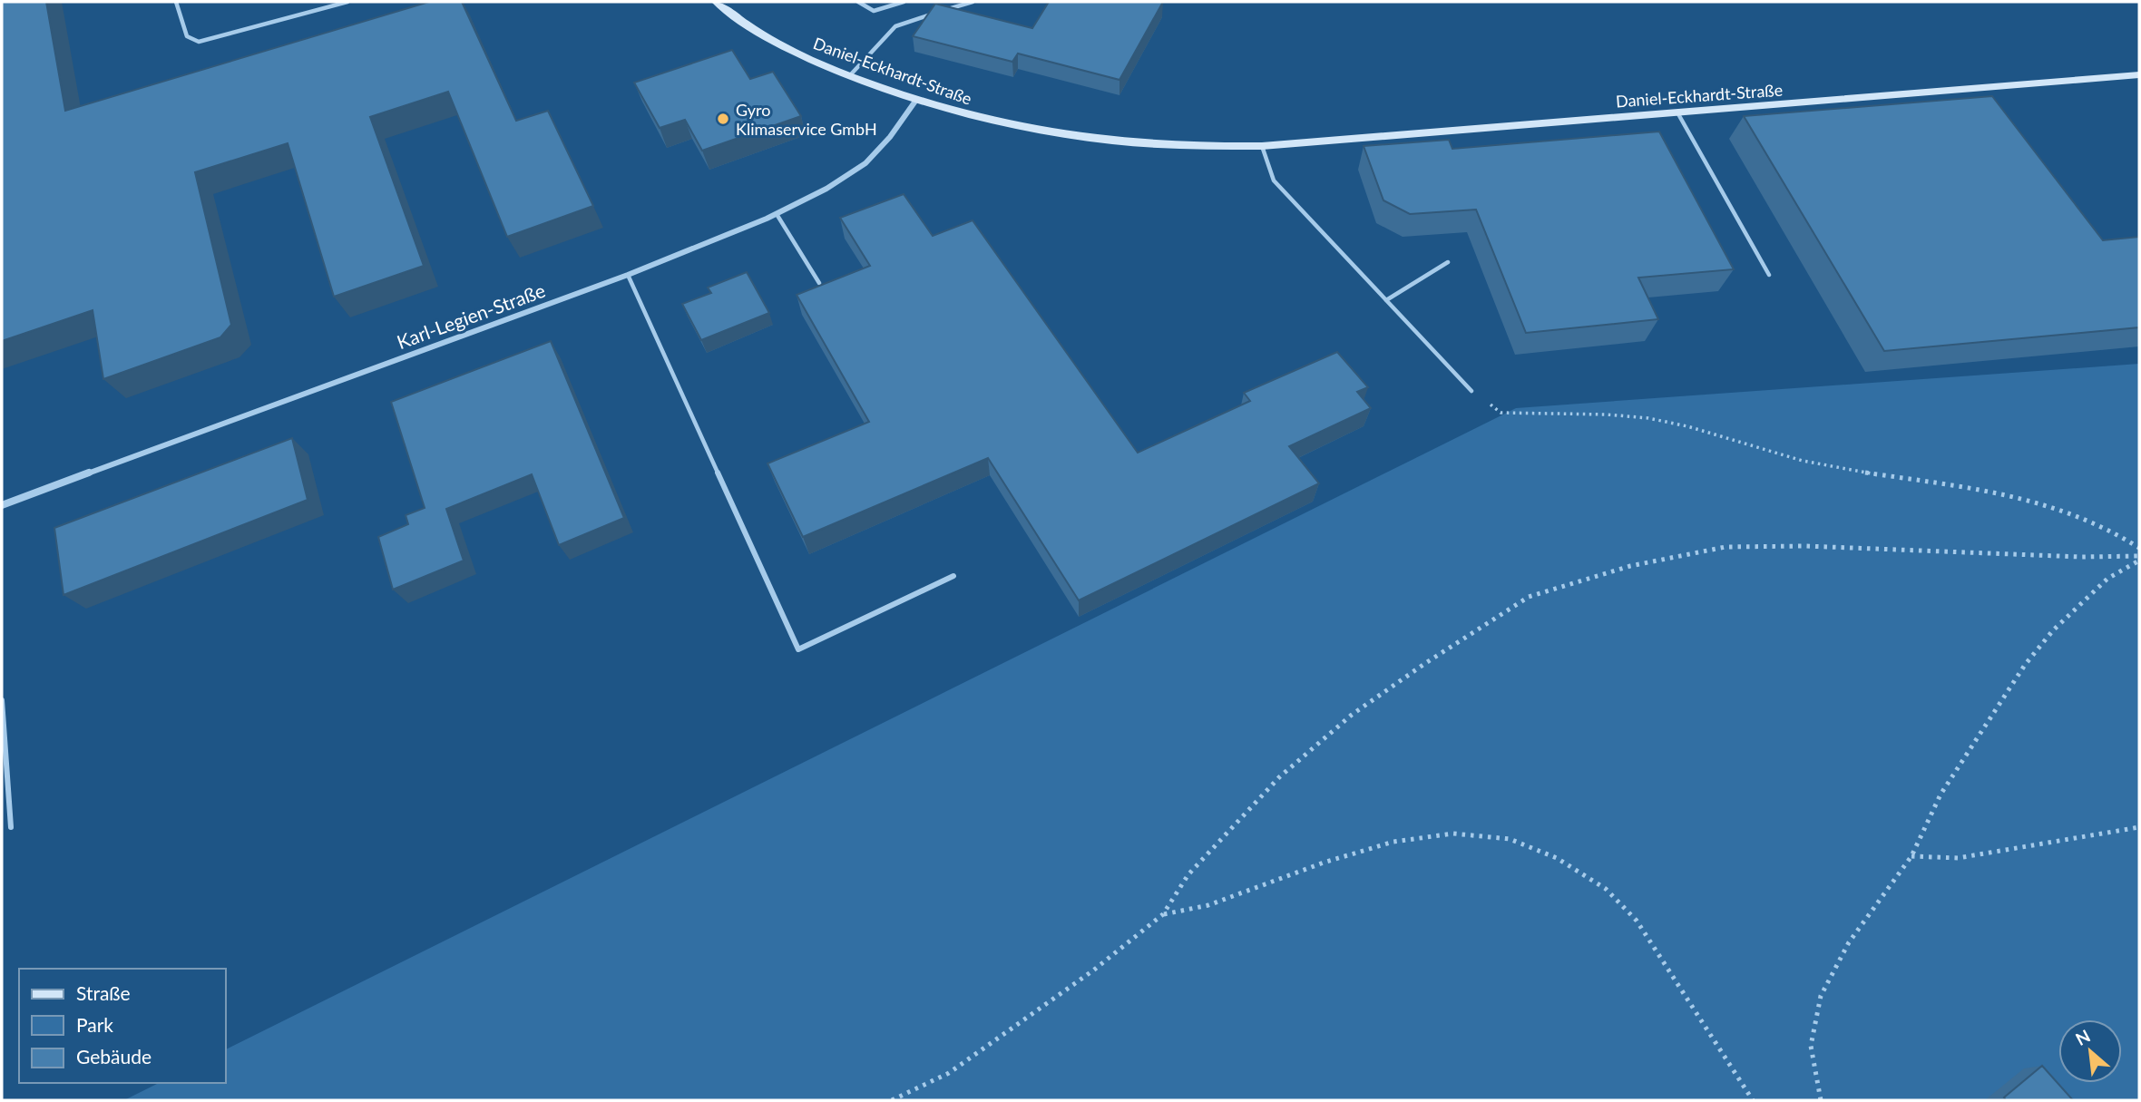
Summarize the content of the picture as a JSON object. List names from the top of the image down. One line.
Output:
{"streets":{"street":["Daniel-Eckhardt-Straße","Karl-Legien-Straße"]},"crossings":[["Daniel-Eckhardt-Straße","Karl-Legien-Straße"]],"places":["Gyro Klimaservice GmbH"],"legend":["Straße","Park","Gebäude"],"north":"top left"}
